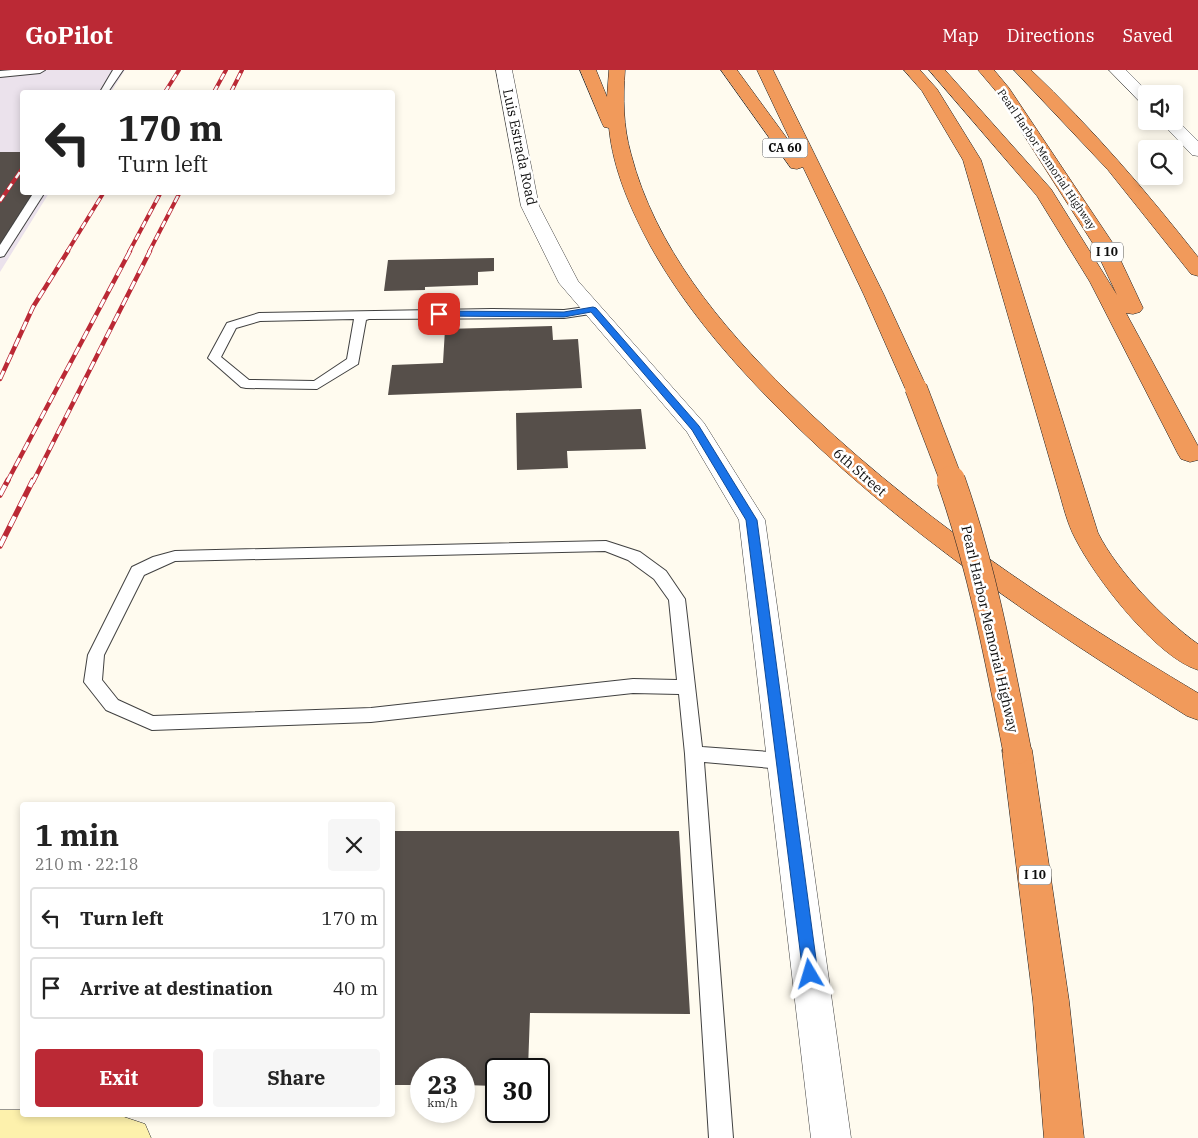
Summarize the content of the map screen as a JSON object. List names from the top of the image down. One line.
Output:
{"streets":{"highway":["CA 60","Pearl Harbor Memorial Highway","I 10","6th Street"],"street":["Luis Estrada Road"]},"crossings":[["CA 60","Pearl Harbor Memorial Highway"]],"page":{"header":"GoPilot","nav":["Map","Directions","Saved"],"turn":["170 m","Turn left"],"heading":["1 min","210 m · 22:18"],"list":[{"name":"Turn left","value":"170 m"},{"name":"Arrive at destination","value":"40 m"}],"buttons":["Exit","Share"],"speed":"23 km/h","limit":"30"}}
